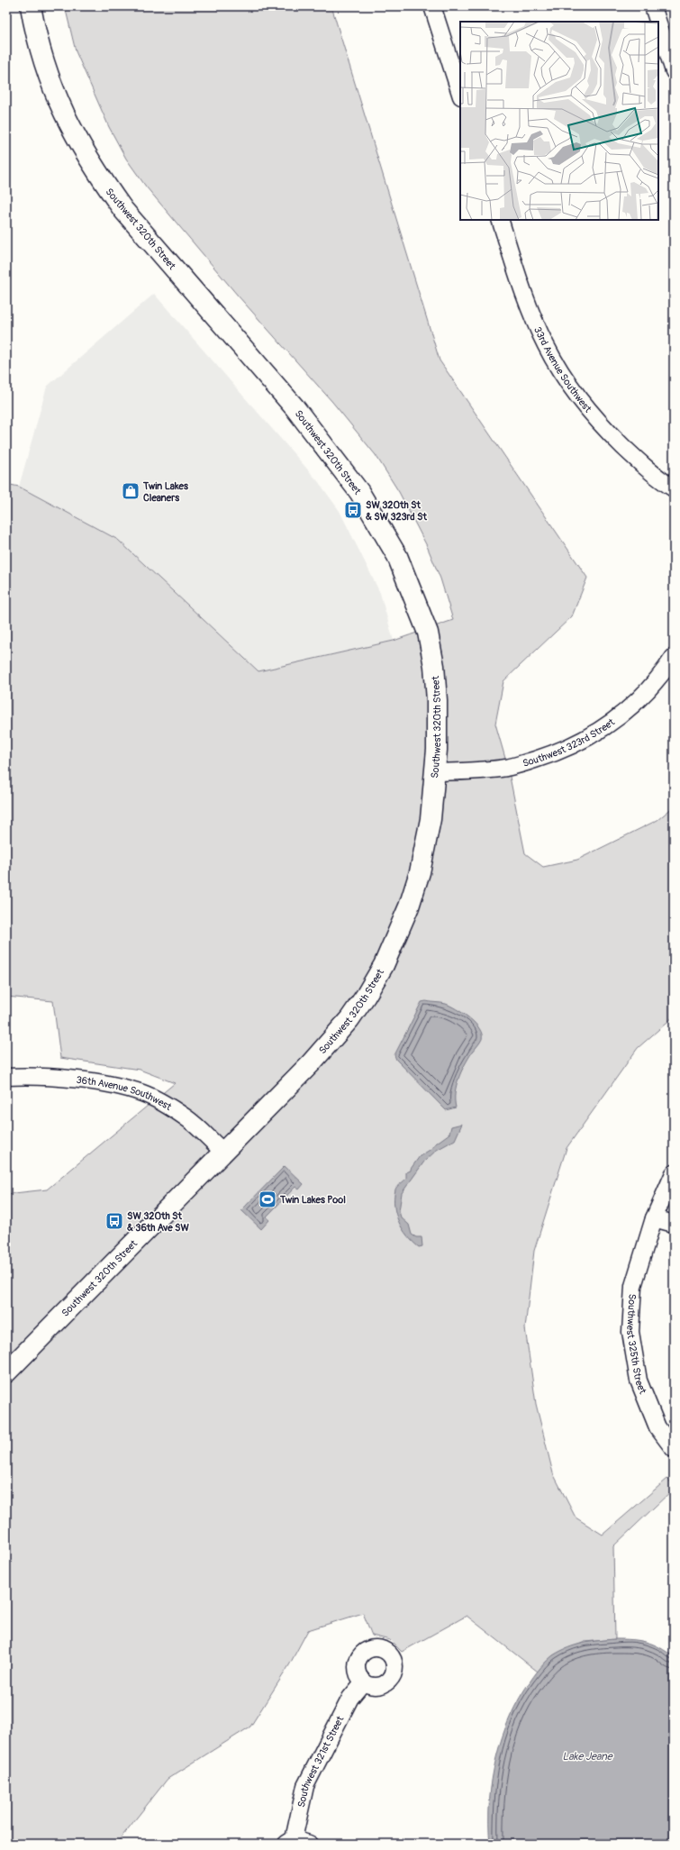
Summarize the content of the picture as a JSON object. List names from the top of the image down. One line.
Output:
{"streets":{"main road":["Southwest 320th Street"],"street":["33rd Avenue Southwest","Southwest 323rd Street","36th Avenue Southwest","Southwest 325th Street","Southwest 321st Street"]},"crossings":[["Southwest 320th Street","Southwest 323rd Street"],["Southwest 320th Street","36th Avenue Southwest"]],"water":["Lake Jeane"],"places":{"shop":["Twin Lakes Cleaners"],"bus stop":["SW 320th St & SW 323rd St","SW 320th St & 36th Ave SW"],"sports":["Twin Lakes Pool"]}}
